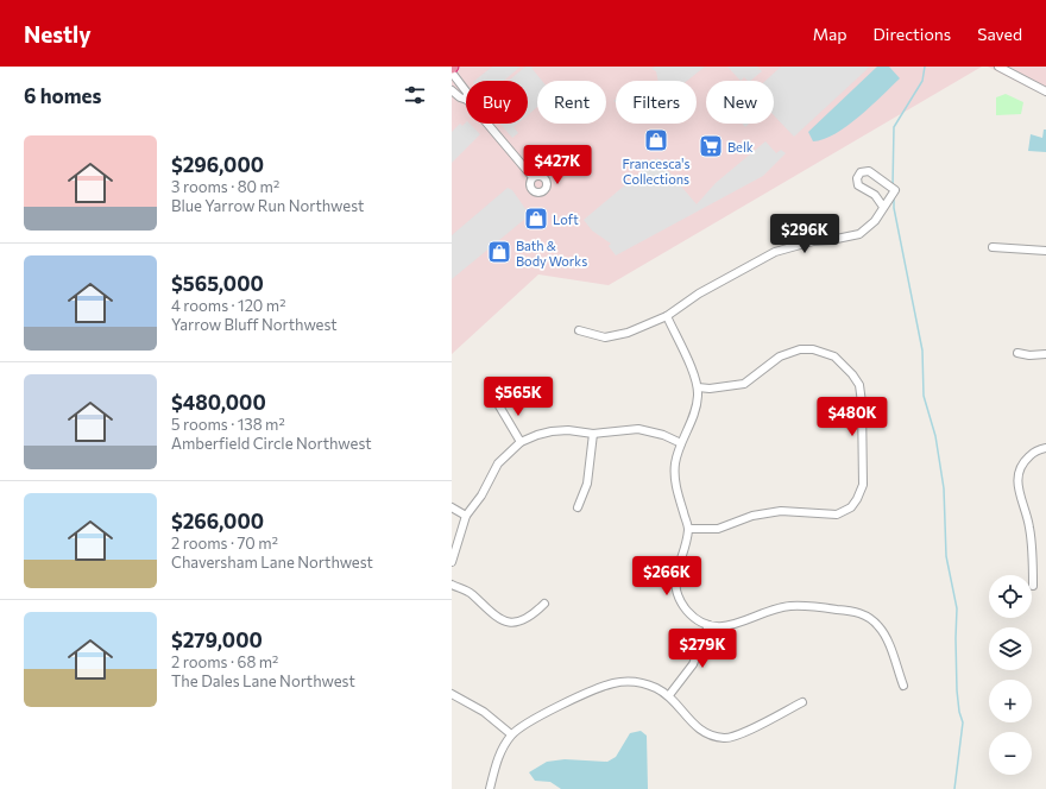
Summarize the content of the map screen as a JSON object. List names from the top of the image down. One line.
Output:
{"places":{"shop":["Francesca's Collections","Loft","Bath & Body Works"],"supermarket":["Belk"]},"page":{"header":"Nestly","nav":["Map","Directions","Saved"],"heading":"6 homes","chip":["Buy","Rent","Filters","New"],"list":[{"name":"$296,000","note":"3 rooms · 80 m² · Blue Yarrow Run Northwest"},{"name":"$565,000","note":"4 rooms · 120 m² · Yarrow Bluff Northwest"},{"name":"$480,000","note":"5 rooms · 138 m² · Amberfield Circle Northwest"},{"name":"$266,000","note":"2 rooms · 70 m² · Chaversham Lane Northwest"},{"name":"$279,000","note":"2 rooms · 68 m² · The Dales Lane Northwest"}],"price":["$427K","$296K","$565K","$480K","$266K","$279K"],"map_buttons":["+","−"]}}
